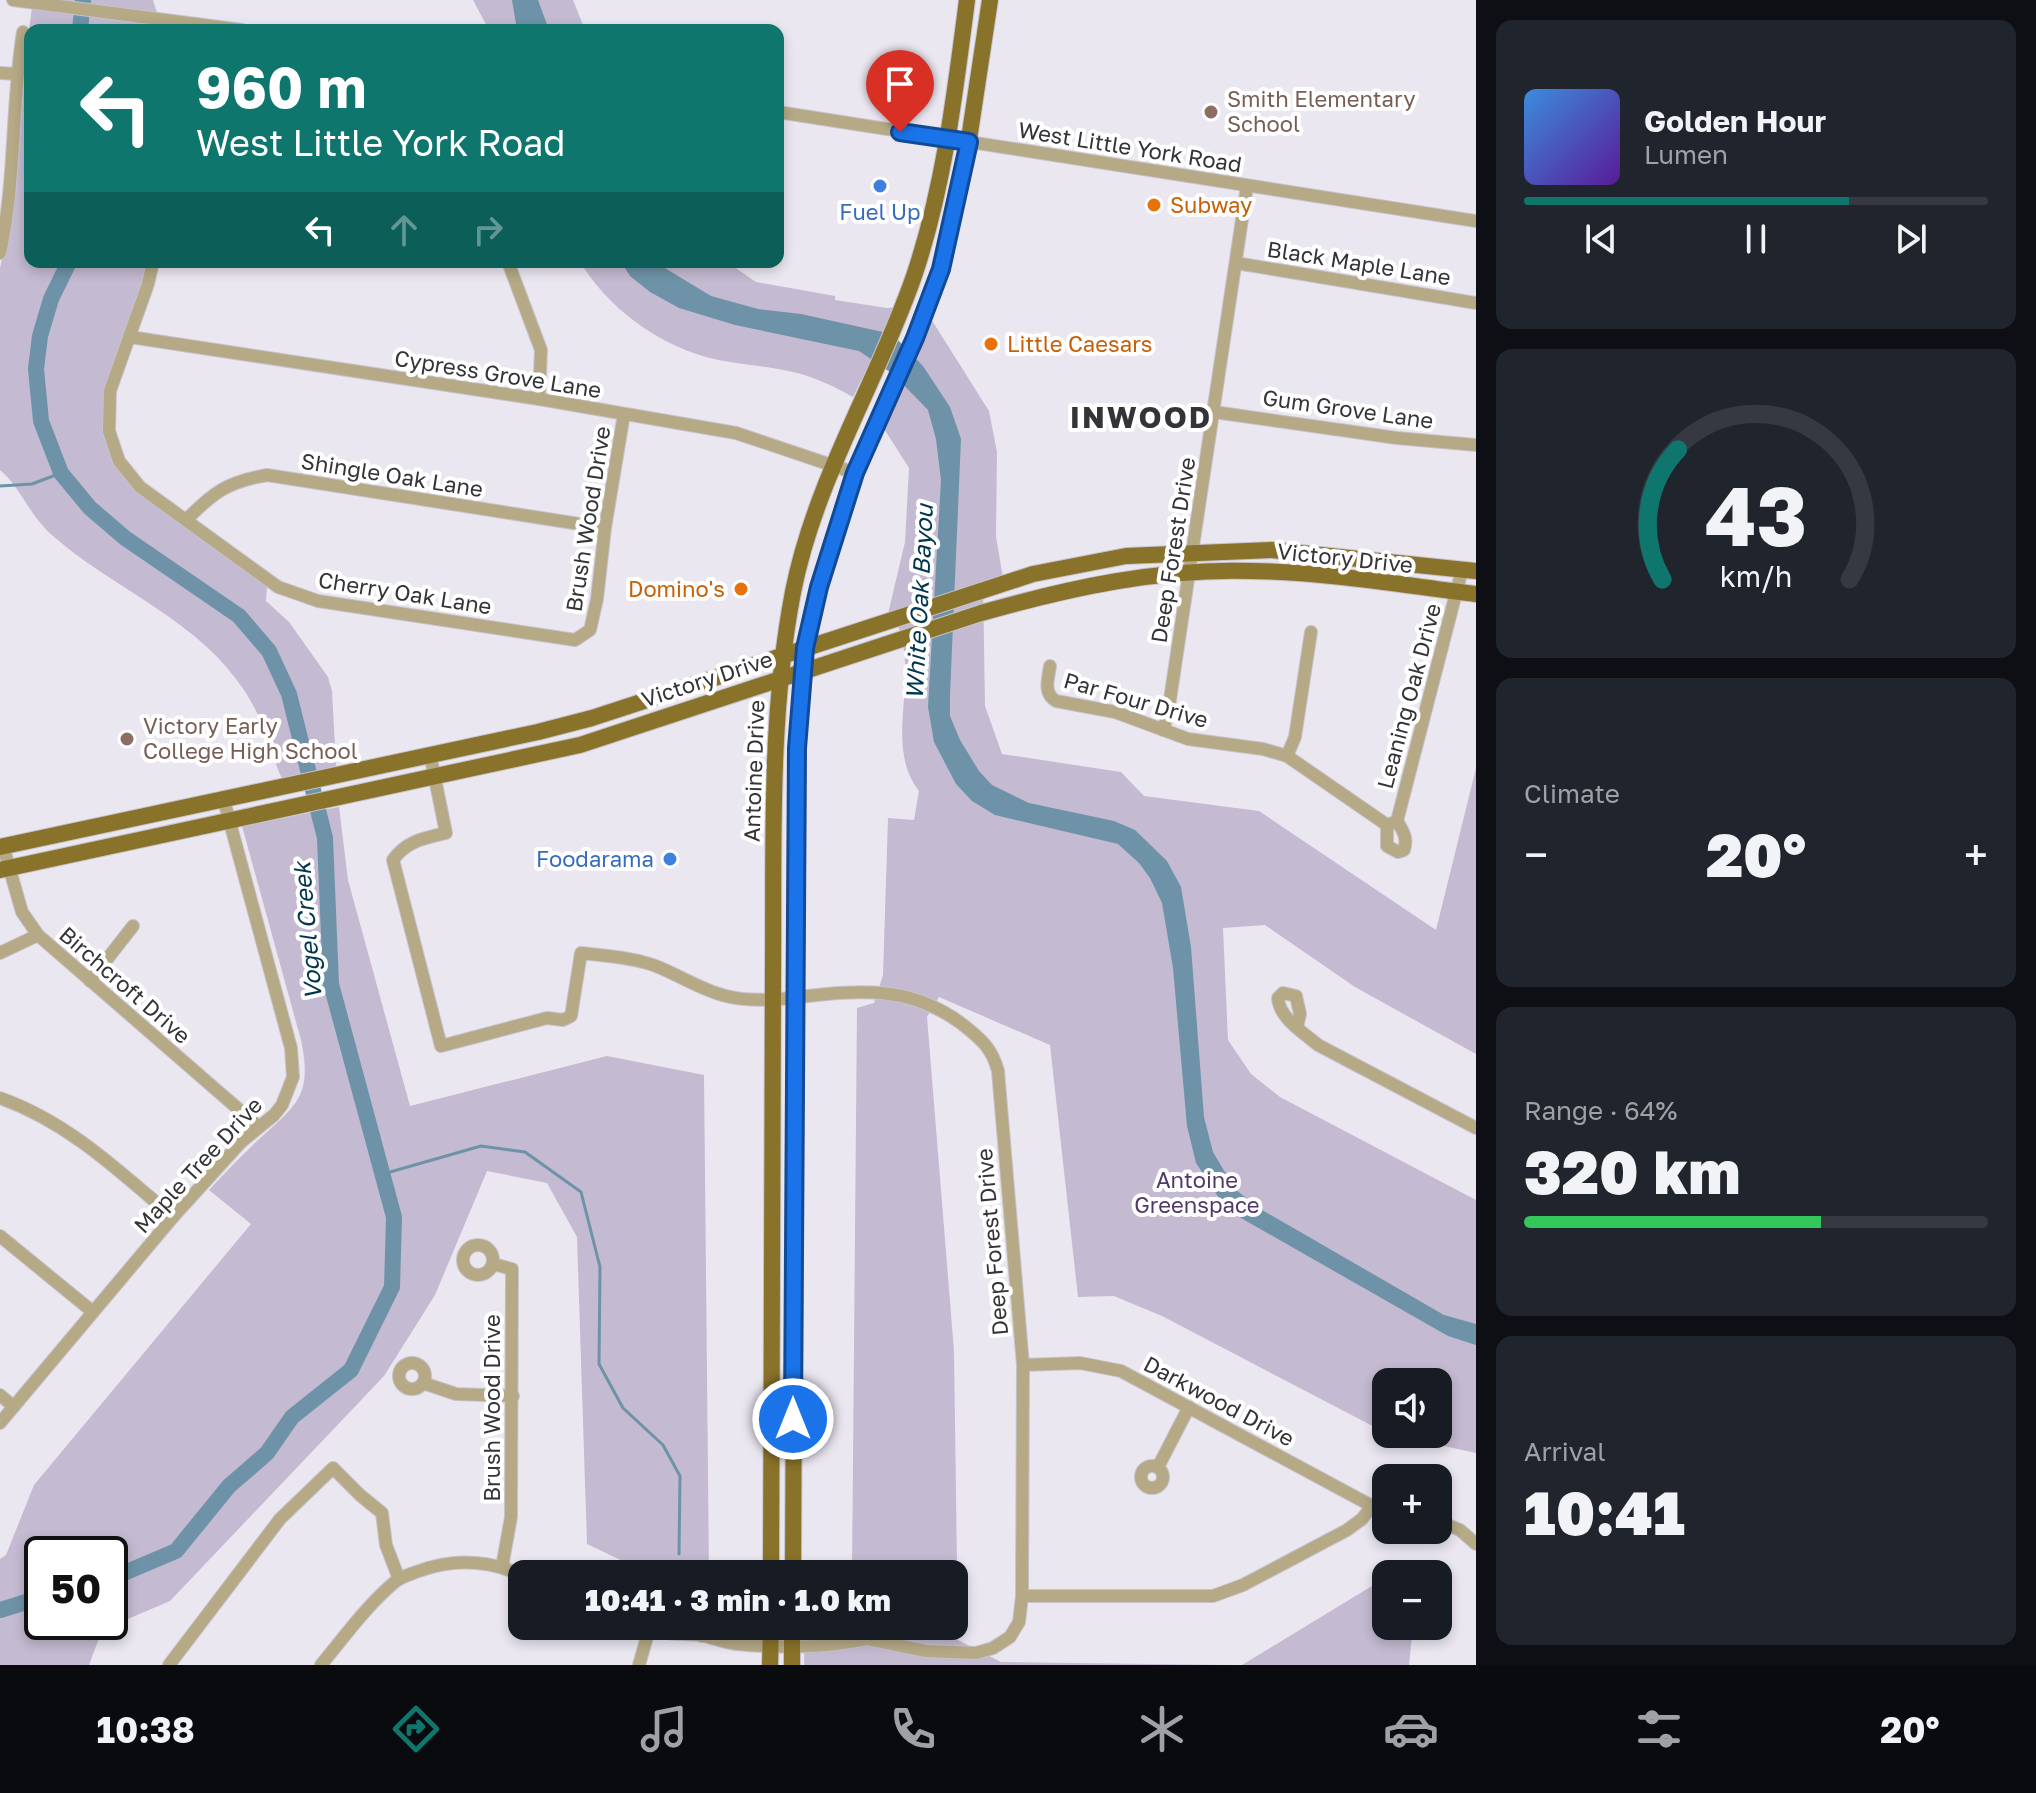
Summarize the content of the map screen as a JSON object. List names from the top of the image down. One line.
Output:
{"streets":{"main road":["Victory Drive","Antoine Drive"],"street":["West Little York Road","Black Maple Lane","Cypress Grove Lane","Gum Grove Lane","Shingle Oak Lane","Brush Wood Drive","Deep Forest Drive","Cherry Oak Lane","Leaning Oak Drive","Par Four Drive","Birchcroft Drive","Maple Tree Drive","Darkwood Drive"]},"crossings":[["West Little York Road","Deep Forest Drive"],["West Little York Road","Antoine Drive"],["Black Maple Lane","Deep Forest Drive"],["Cypress Grove Lane","Brush Wood Drive"],["Cypress Grove Lane","Cherry Oak Lane"],["Cypress Grove Lane","Antoine Drive"],["Gum Grove Lane","Deep Forest Drive"],["Shingle Oak Lane","Brush Wood Drive"],["Shingle Oak Lane","Cherry Oak Lane"],["Brush Wood Drive","Cherry Oak Lane"],["Deep Forest Drive","Victory Drive"],["Deep Forest Drive","Par Four Drive"],["Deep Forest Drive","Antoine Drive"],["Deep Forest Drive","Darkwood Drive"],["Victory Drive","Leaning Oak Drive"],["Victory Drive","Antoine Drive"],["Victory Drive","Birchcroft Drive"],["Victory Drive","Maple Tree Drive"],["Leaning Oak Drive","Par Four Drive"],["Birchcroft Drive","Maple Tree Drive"]],"districts":["INWOOD"],"water":["White Oak Bayou","Vogel Creek"],"parks":["Antoine Greenspace"],"places":["Smith Elementary School","Fuel Up","Subway","Little Caesars","Domino's","Victory Early College High School","Foodarama"],"page":{"turn":["960 m","West Little York Road"],"song":["Golden Hour","Lumen"],"tile":["Climate",["Range · 64%","320 km"],["Arrival","10:41"]],"heat":["−","20°","+"],"map_buttons":["+","−"],"limit":"50","trip":"10:41 · 3 min · 1.0 km","tabs":["10:38","20°"],"gauge":["43","km/h"]}}
